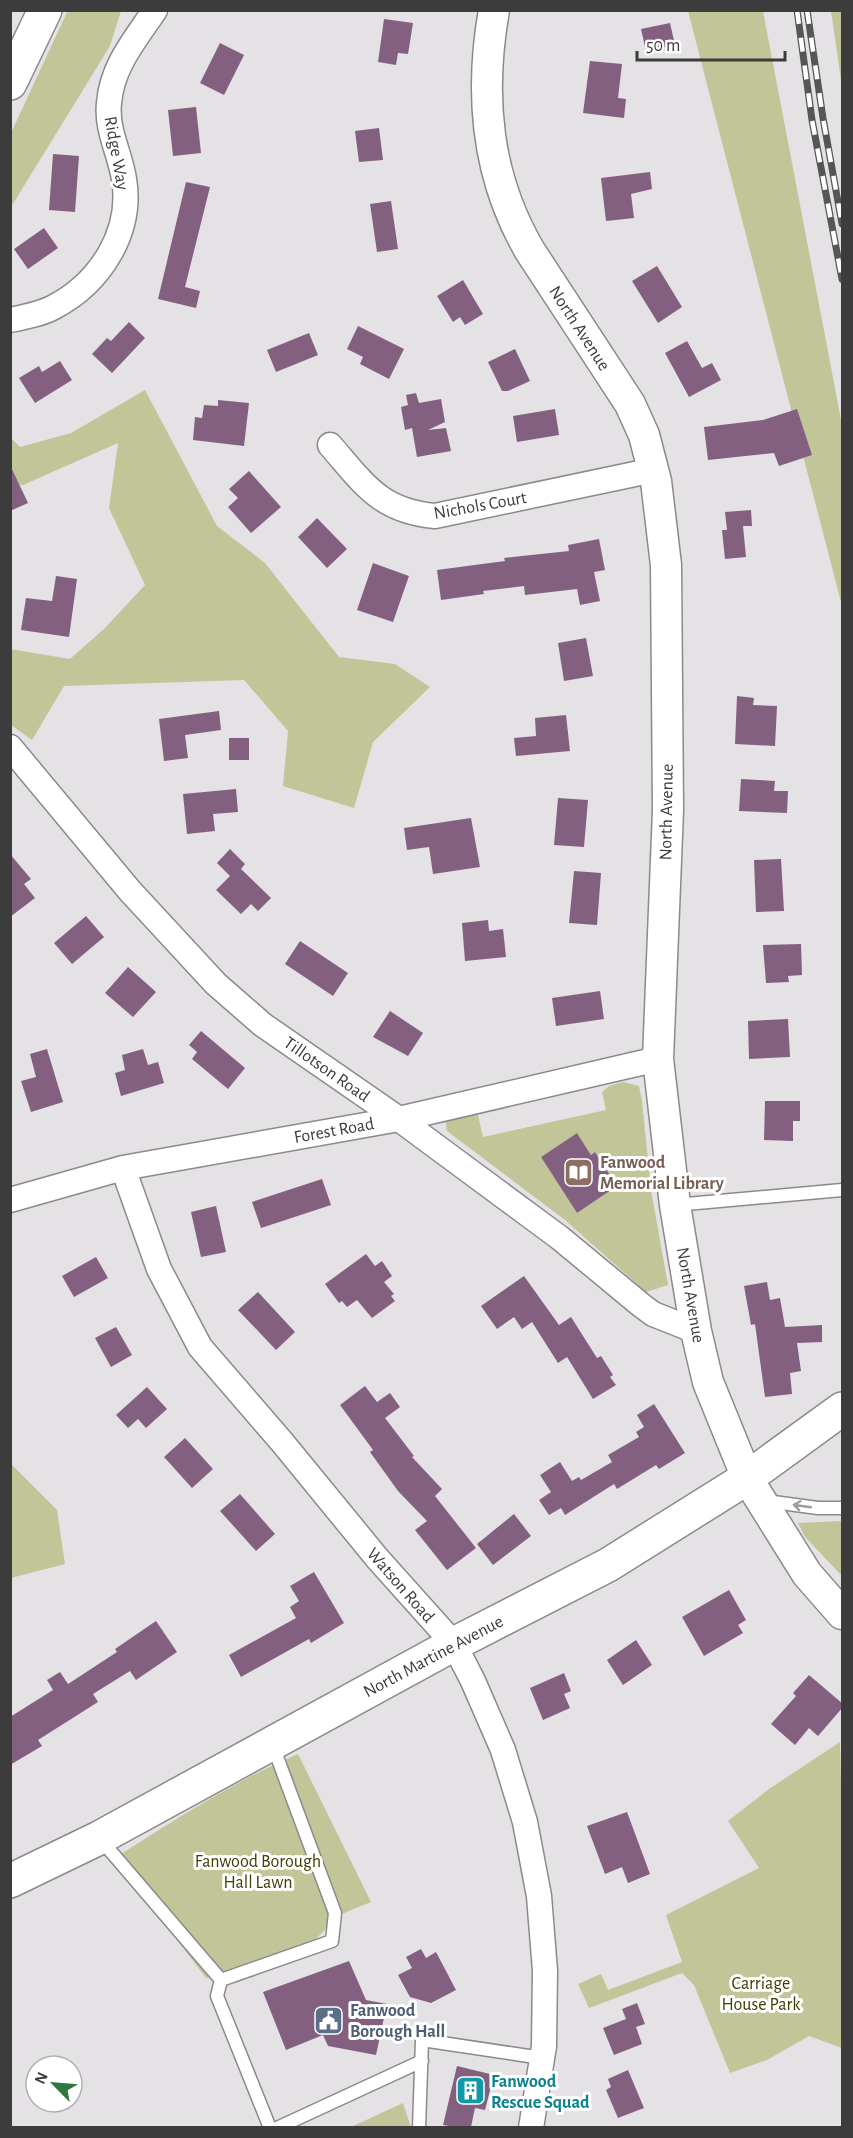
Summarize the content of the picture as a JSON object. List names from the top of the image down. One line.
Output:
{"streets":{"main road":["North Martine Avenue"],"street":["Ridge Way","North Avenue","Nichols Court","Tillotson Road","Forest Road","Watson Road"]},"crossings":[["North Avenue","Nichols Court"],["North Avenue","Tillotson Road"],["North Avenue","Forest Road"],["North Avenue","North Martine Avenue"],["Tillotson Road","Forest Road"],["Forest Road","Watson Road"],["Watson Road","North Martine Avenue"]],"parks":["Fanwood Borough Hall Lawn","Carriage House Park"],"places":{"library":["Fanwood Memorial Library"],"public building":["Fanwood Borough Hall"],"building":["Fanwood Rescue Squad"]},"scale_bar":"50 m","north":"top left"}
